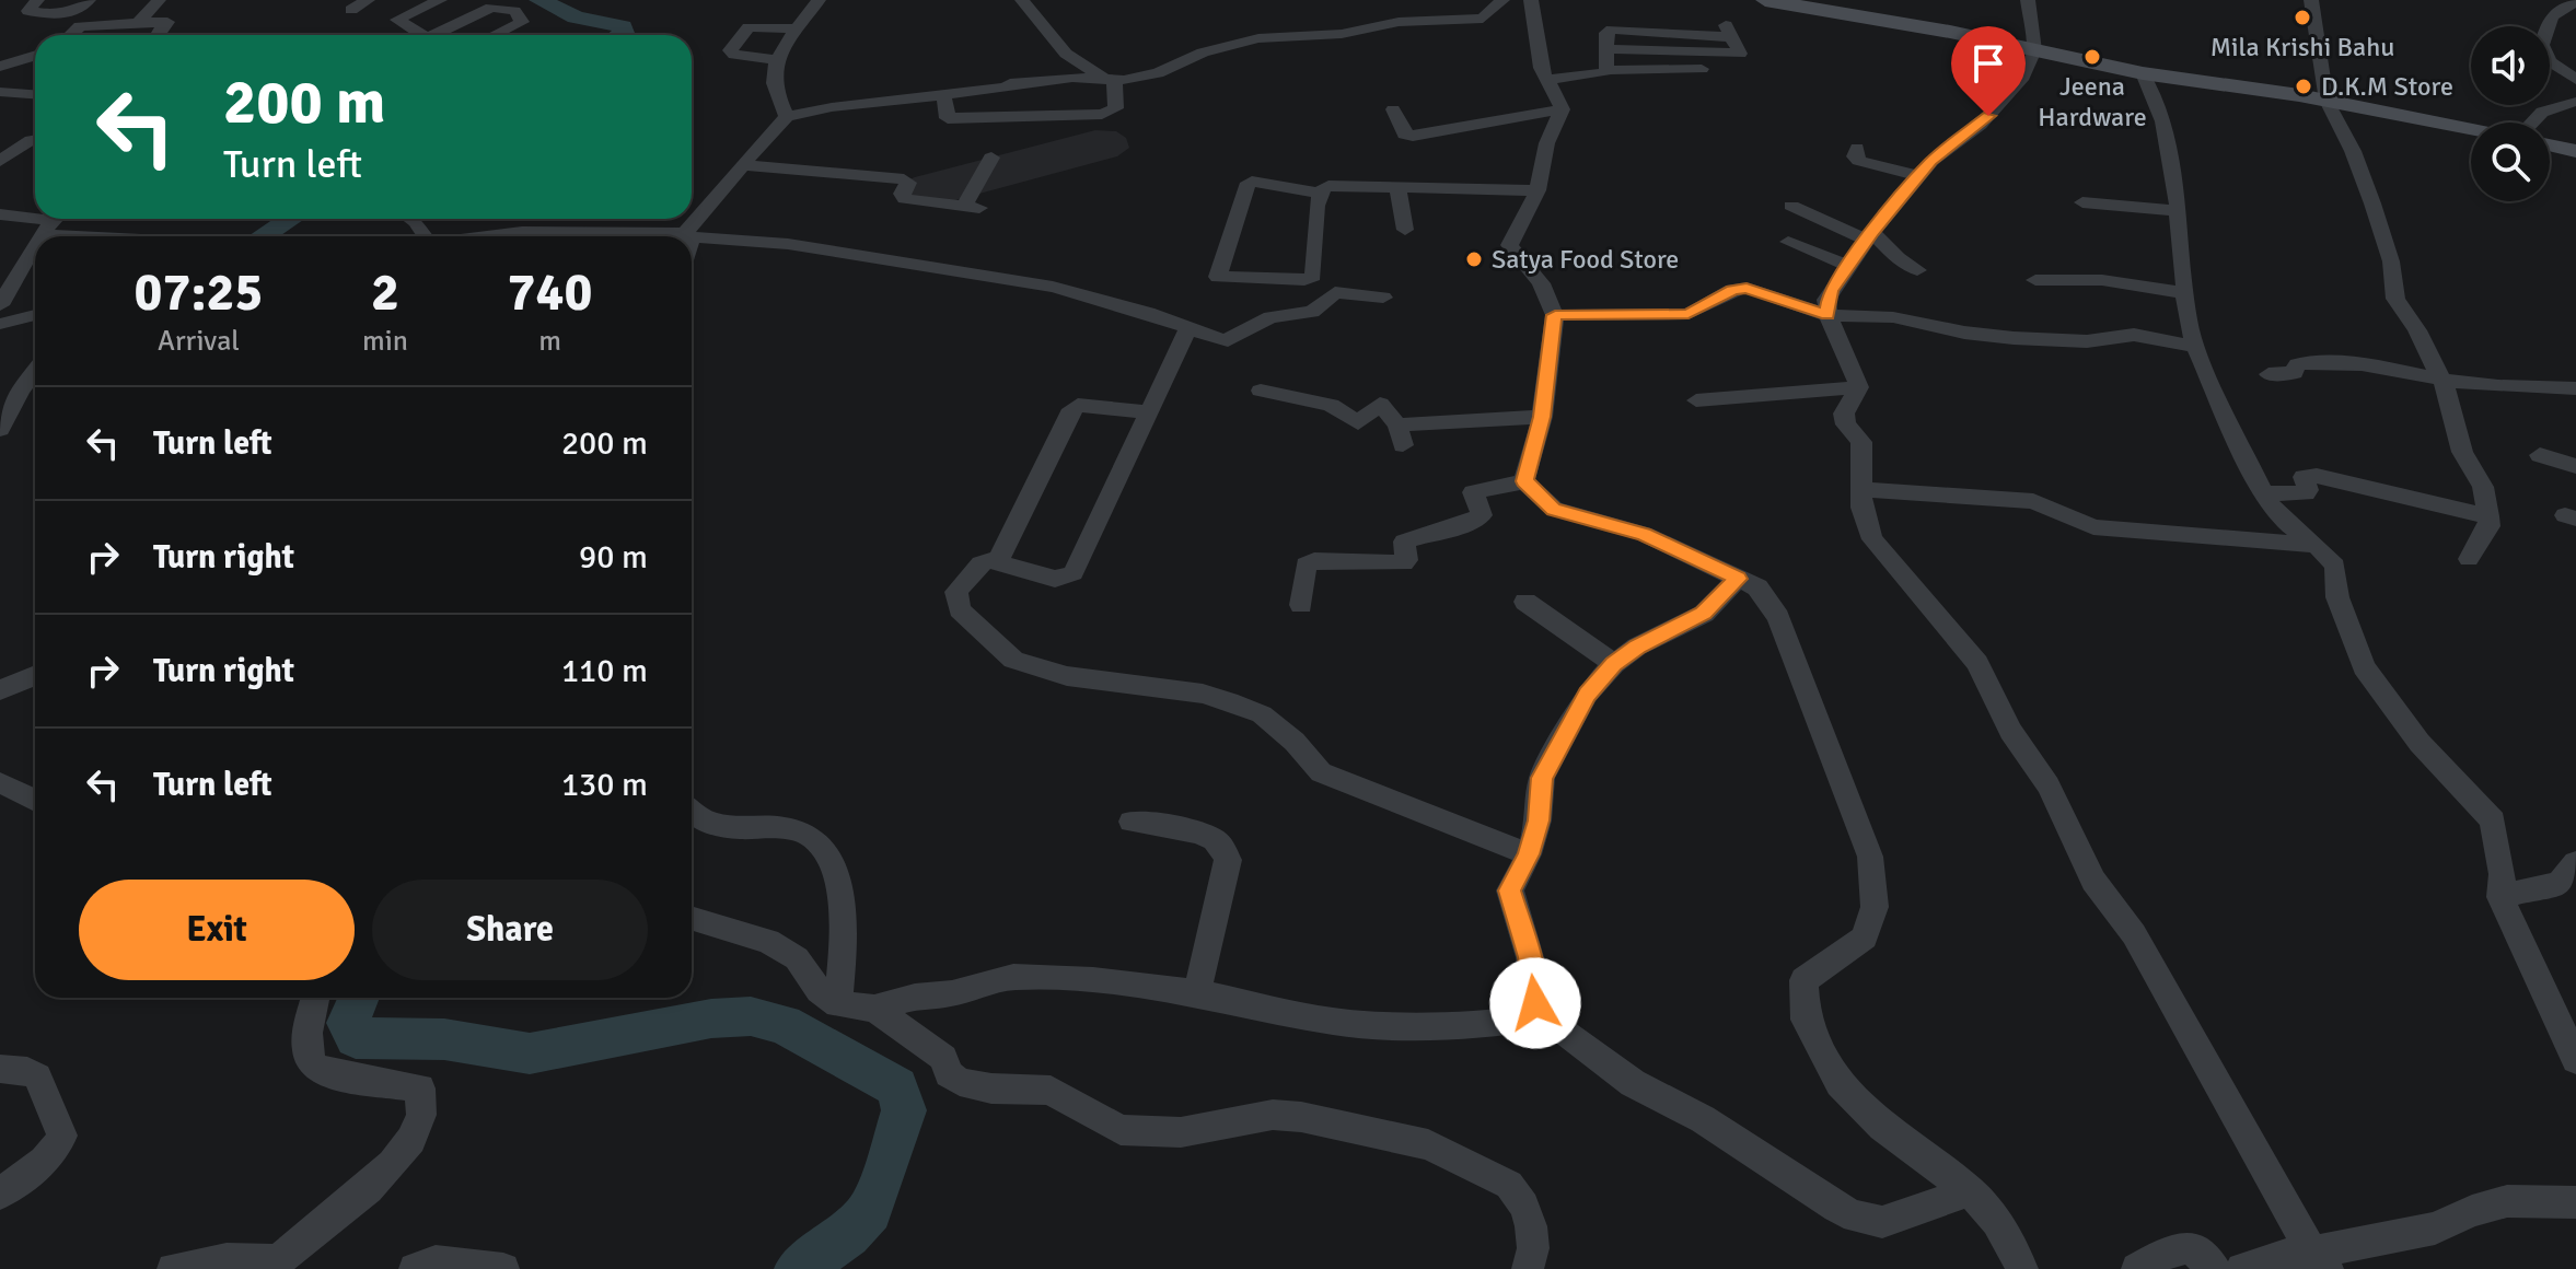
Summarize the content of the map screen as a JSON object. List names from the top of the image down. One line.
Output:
{"places":["Mila Krishi Bahu","Jeena Hardware","D.K.M Store","Satya Food Store"],"page":{"turn":["200 m","Turn left"],"eta":["07:25","Arrival","2","min","740","m"],"list":[{"name":"Turn left","value":"200 m"},{"name":"Turn right","value":"90 m"},{"name":"Turn right","value":"110 m"},{"name":"Turn left","value":"130 m"}],"buttons":["Exit","Share"]}}
